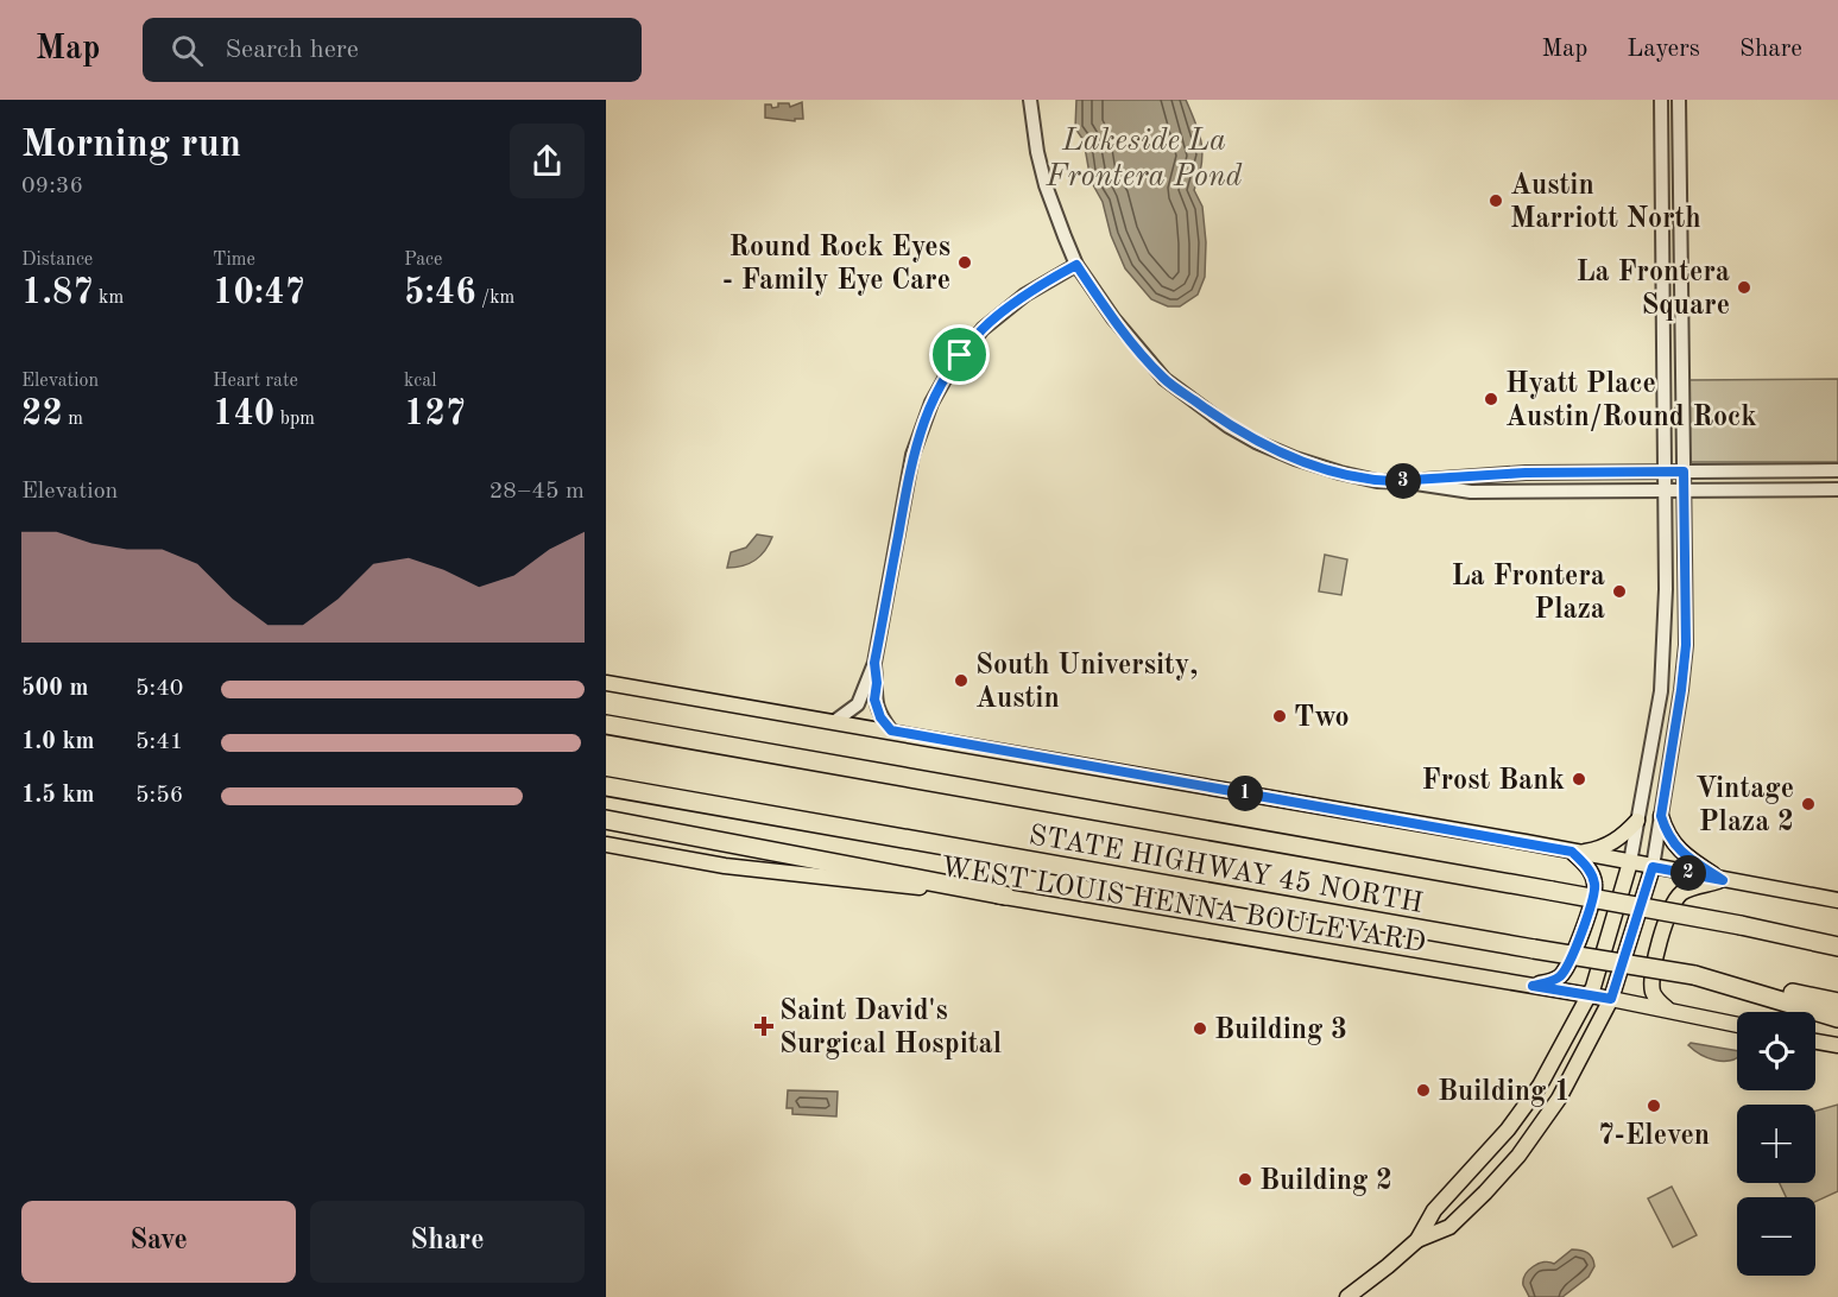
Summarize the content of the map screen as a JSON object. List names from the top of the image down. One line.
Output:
{"streets":{"highway":["STATE HIGHWAY 45 NORTH"],"main road":["WEST LOUIS HENNA BOULEVARD"]},"water":["Lakeside La Frontera Pond"],"places":{"other":["Austin Marriott North","Round Rock Eyes - Family Eye Care","La Frontera Square","Hyatt Place Austin/Round Rock","La Frontera Plaza","South University, Austin","Two","Frost Bank","Vintage Plaza 2","Building 3","Building 1","7-Eleven","Building 2"],"health":["Saint David's Surgical Hospital"]},"page":{"header":"Map","search":"Search here","nav":["Map","Layers","Share"],"heading":["Morning run","09:36"],"stats":[["Distance","1.87 km"],["Time","10:47"],["Pace","5:46 /km"],["Elevation","22 m"],["Heart rate","140 bpm"],["kcal","127"]],"chart":["Elevation","28–45 m"],"pins":["3","1","2"],"list":[{"name":"500 m","note":"5:40"},{"name":"1.0 km","note":"5:41"},{"name":"1.5 km","note":"5:56"}],"map_buttons":["+","−"],"buttons":["Save","Share"]}}
